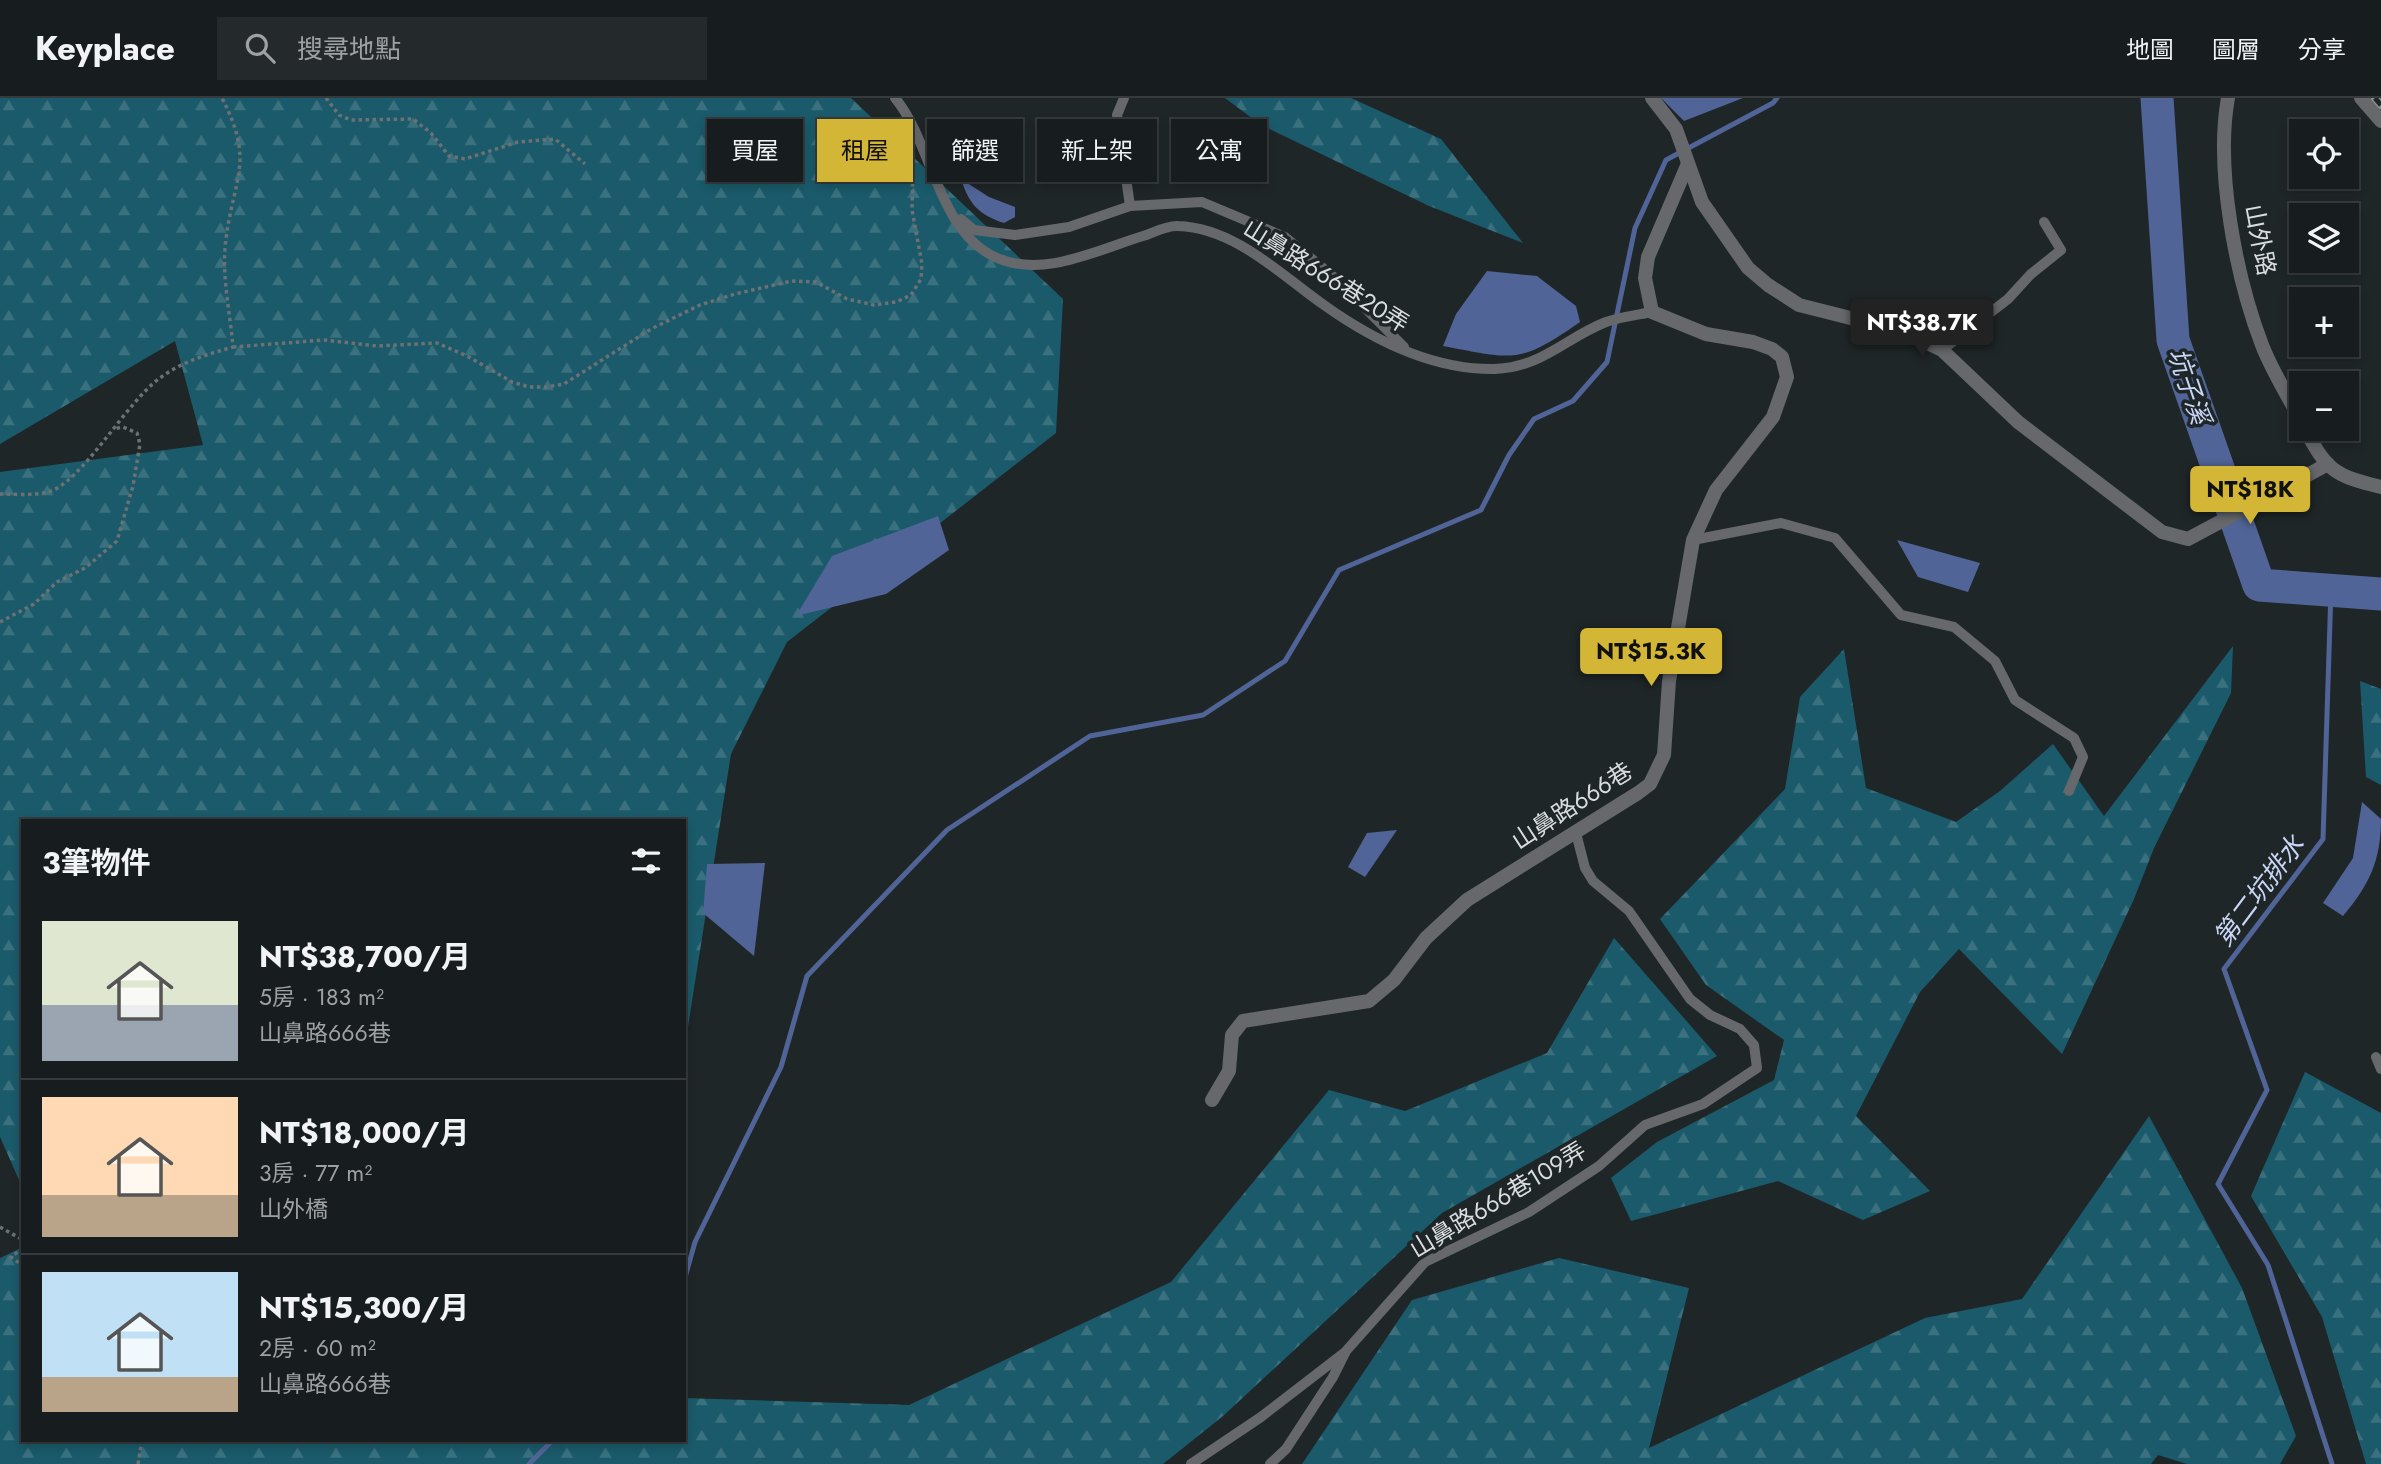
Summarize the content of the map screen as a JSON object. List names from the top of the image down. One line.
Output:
{"streets":{"street":["山外路","山鼻路666巷"],"lane":["山鼻路666巷20弄","山鼻路666巷109弄"]},"crossings":[["山鼻路666巷20弄","山鼻路666巷"],["山鼻路666巷","山鼻路666巷109弄"]],"water":["坑子溪","第二坑排水"],"page":{"header":"Keyplace","search":"搜尋地點","nav":["地圖","圖層","分享"],"map_buttons":["+","−"],"chip":["買屋","租屋","篩選","新上架","公寓"],"price":["NT$38.7K","NT$18K","NT$15.3K"],"heading":"3筆物件","list":[{"name":"NT$38,700/月","note":"5房 · 183 m² · 山鼻路666巷"},{"name":"NT$18,000/月","note":"3房 · 77 m² · 山外橋"},{"name":"NT$15,300/月","note":"2房 · 60 m² · 山鼻路666巷"}]}}
